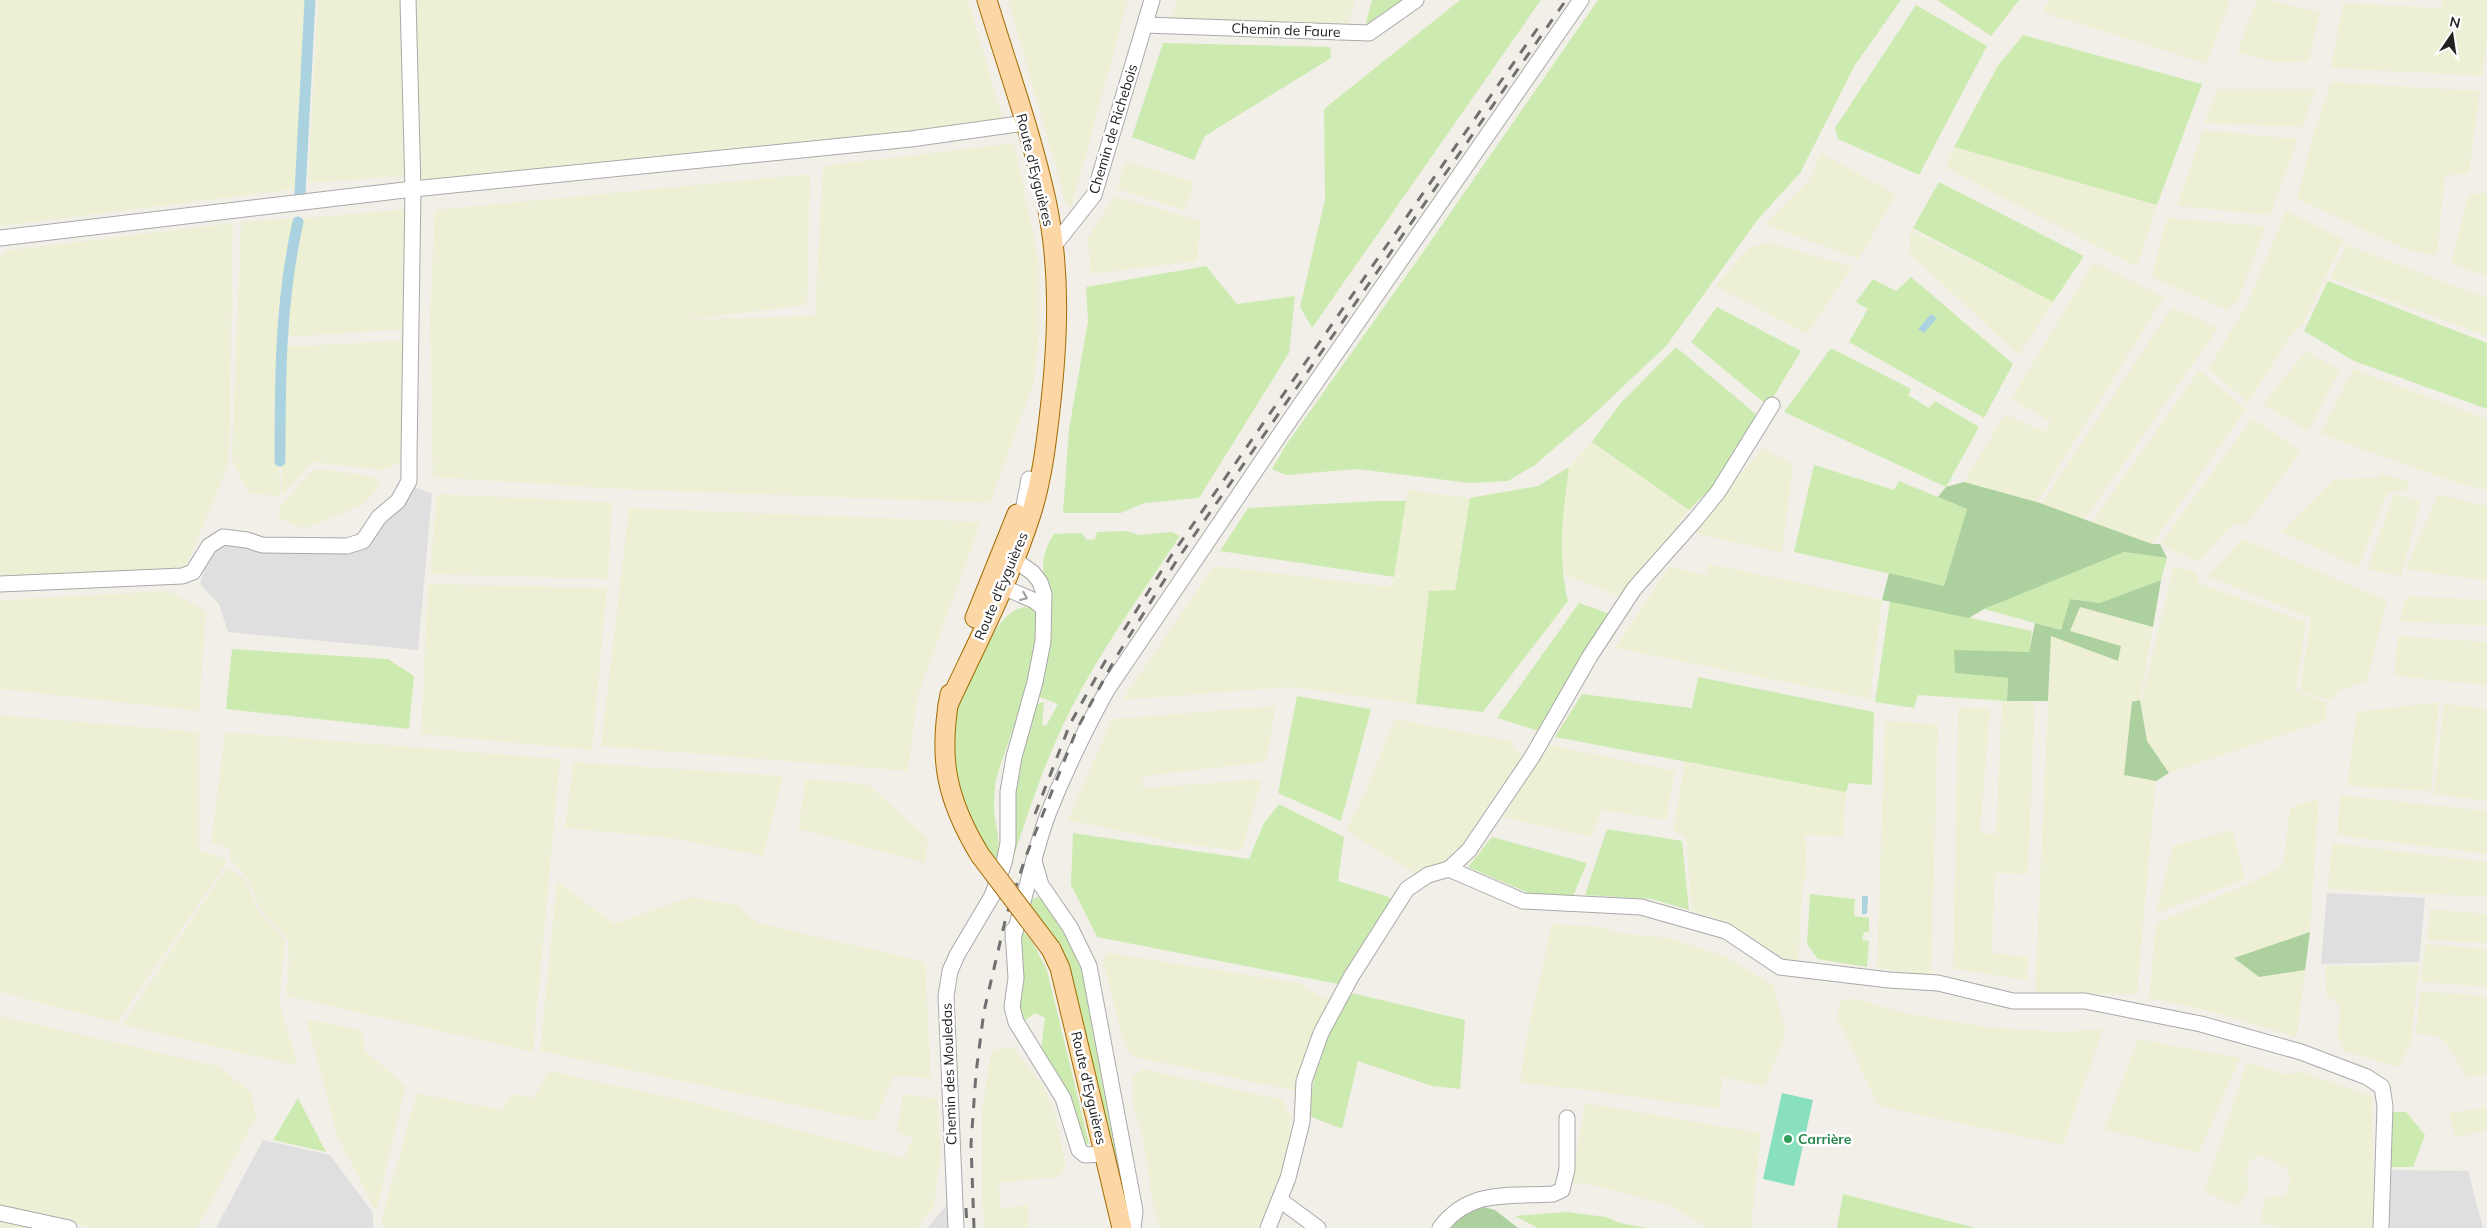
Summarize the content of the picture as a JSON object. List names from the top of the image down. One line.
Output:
{"streets":{"main road":["Route d'Eyguières"],"street":["Chemin de Faure","Chemin de Richebois","Chemin des Mouledas"]},"crossings":[["Chemin de Faure","Chemin de Richebois"],["Chemin de Richebois","Route d'Eyguières"],["Route d'Eyguières","Chemin des Mouledas"]],"places":["Carrière"],"north":"top"}
